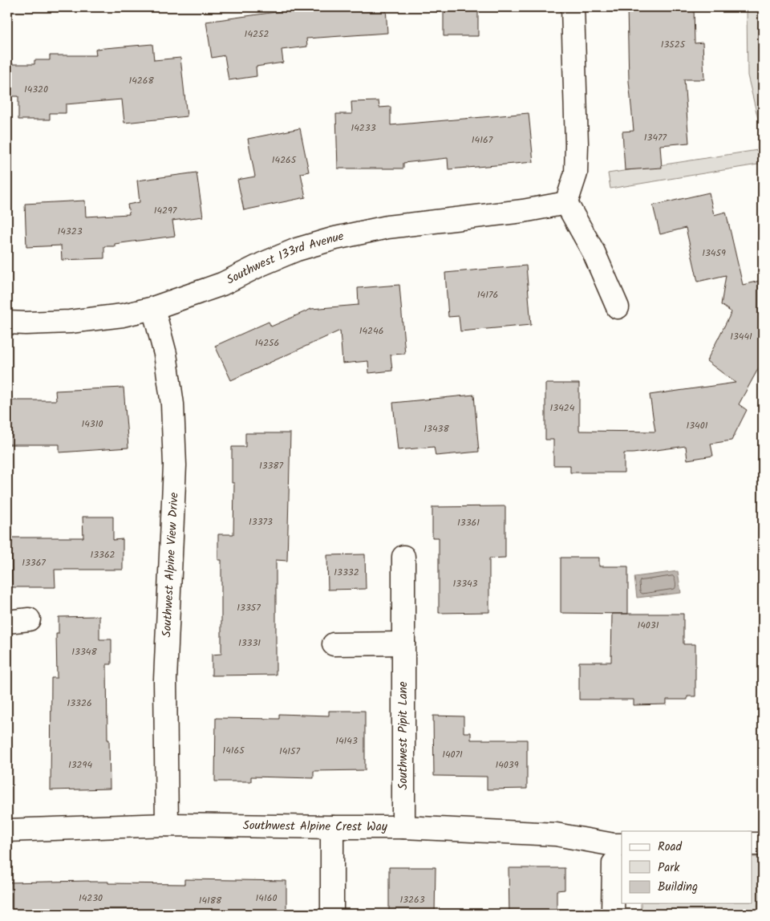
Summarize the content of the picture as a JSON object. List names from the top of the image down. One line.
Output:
{"streets":{"street":["Southwest 133rd Avenue","Southwest Alpine View Drive","Southwest Pipit Lane","Southwest Alpine Crest Way"]},"crossings":[["Southwest 133rd Avenue","Southwest Alpine View Drive"],["Southwest Alpine View Drive","Southwest Alpine Crest Way"],["Southwest Pipit Lane","Southwest Alpine Crest Way"]],"house_numbers":["14252","13525","14268","14320","14233","13477","14167","14265","14297","14323","13459","14176","14246","13441","14256","13424","14310","13401","13438","13387","13373","13361","13362","13367","13332","13343","13357","14031","13331","13348","13326","14143","14165","14157","14071","13294","14039","14230","14160","13263","14188"],"legend":["Road","Park","Building"]}
